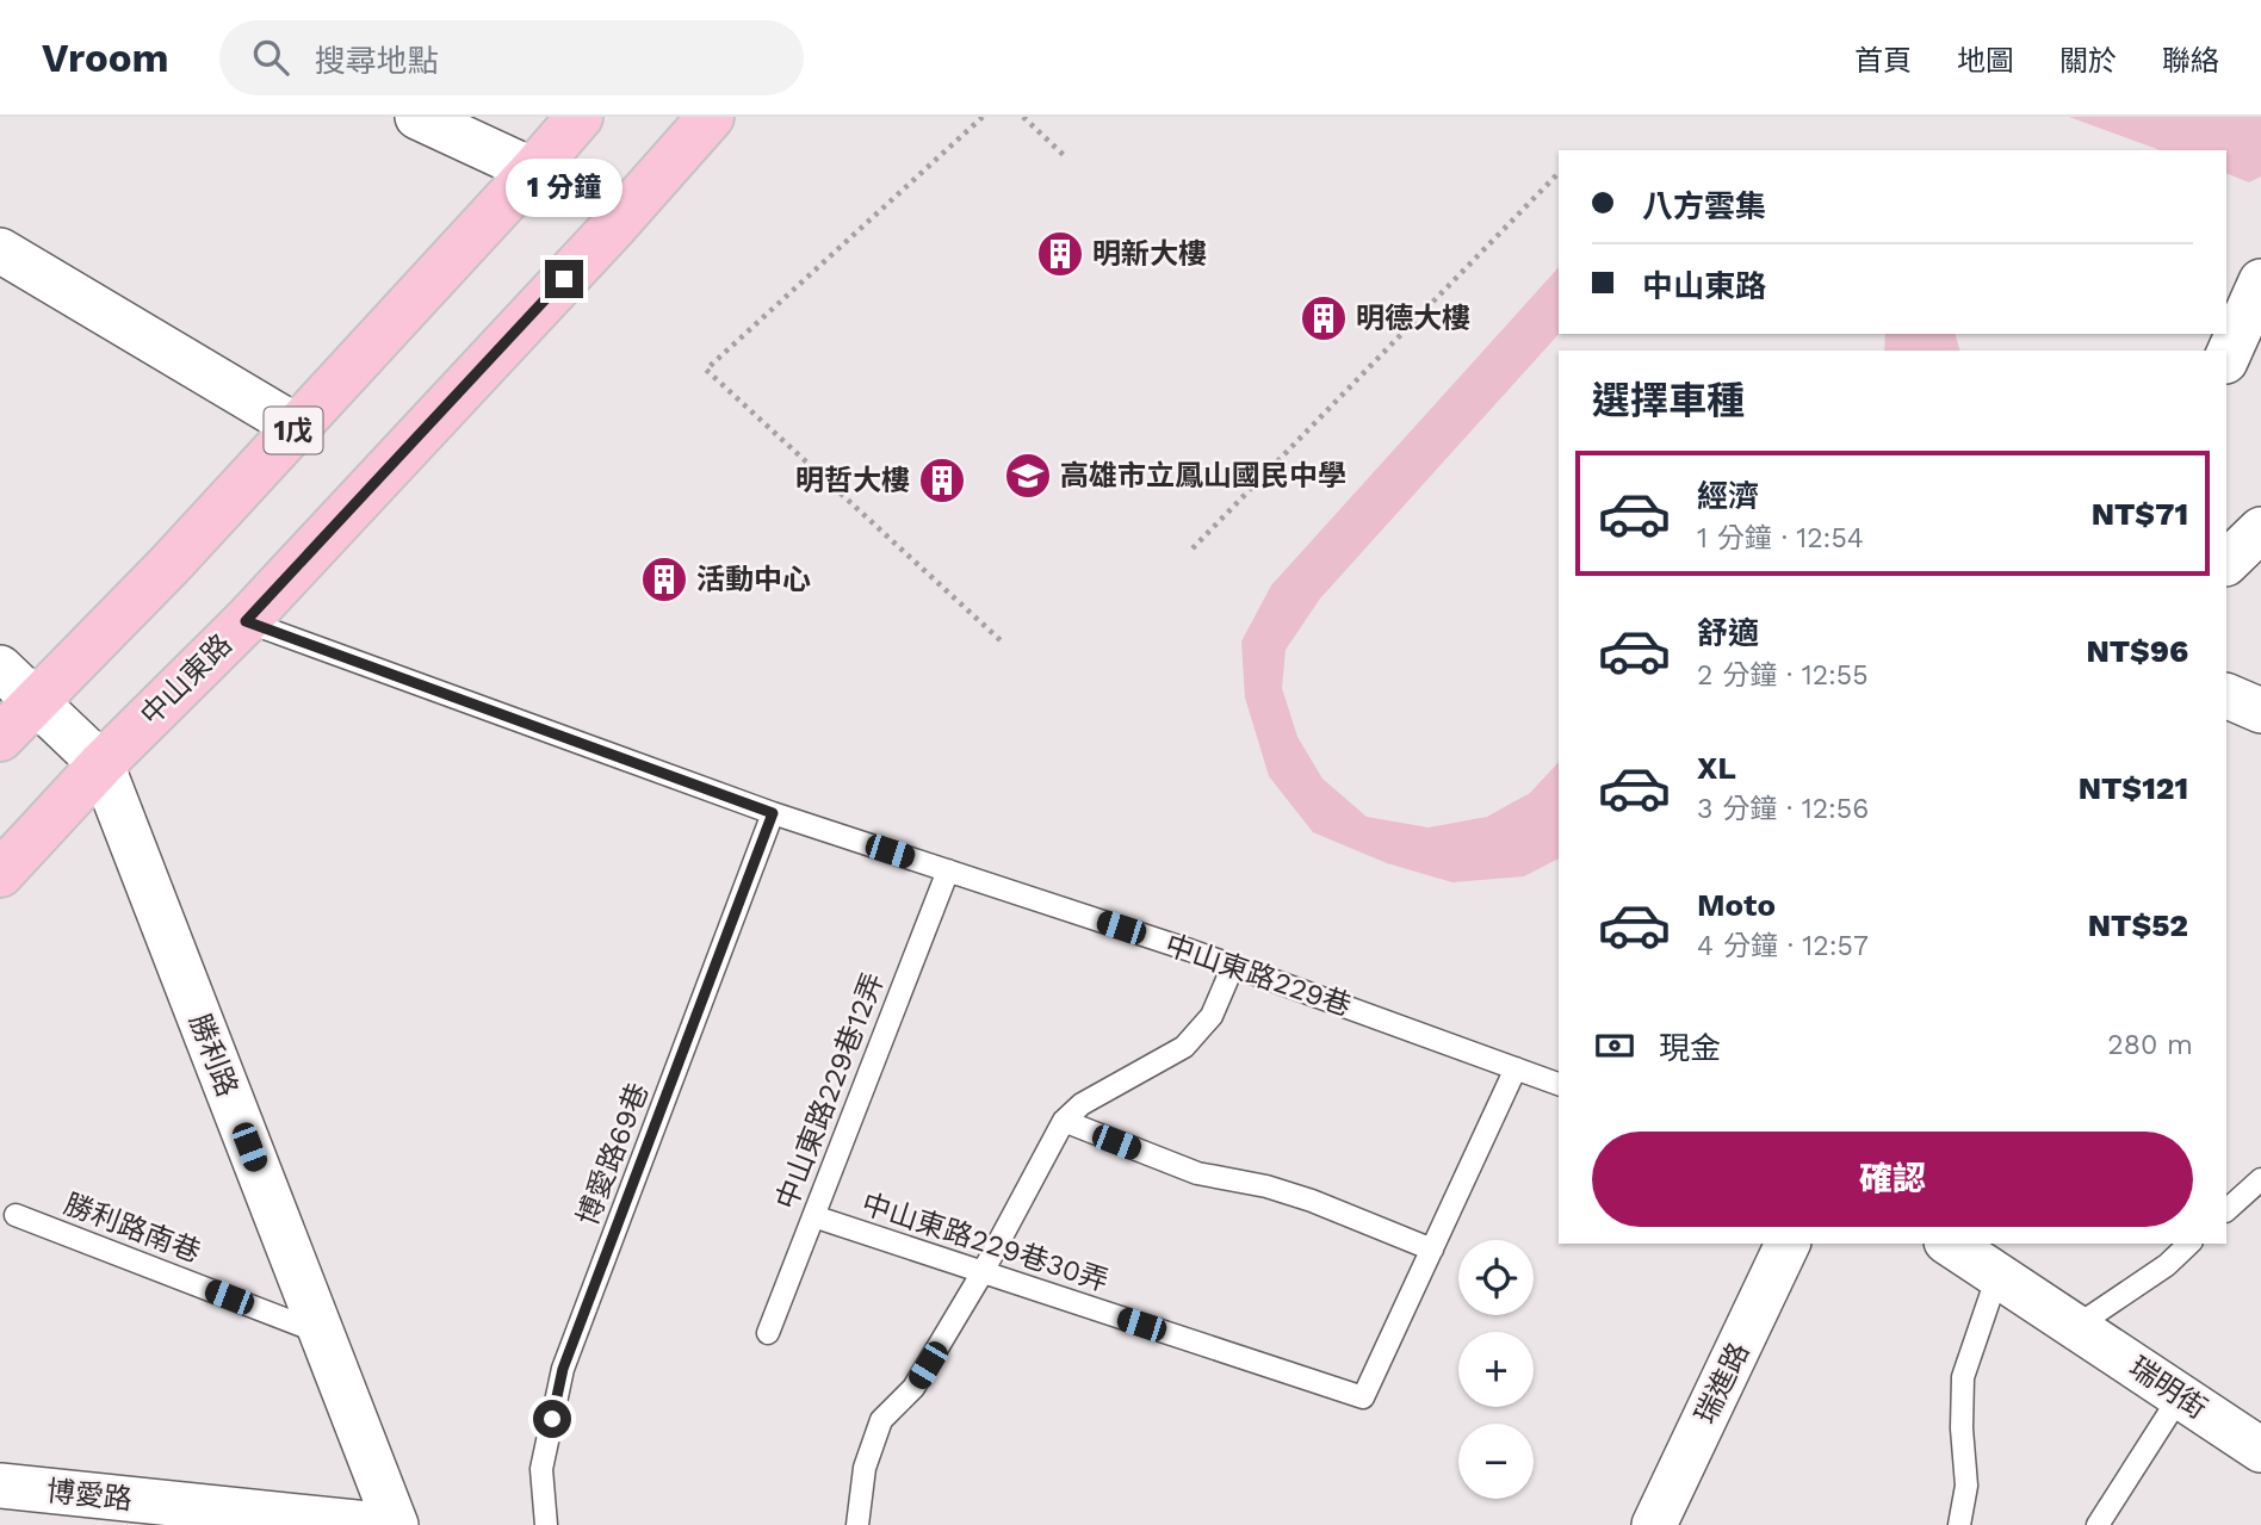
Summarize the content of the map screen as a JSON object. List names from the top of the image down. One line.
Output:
{"streets":{"main road":["1戊","中山東路"],"street":["勝利路","瑞進路","瑞明街","博愛路"],"lane":["中山東路229巷","中山東路229巷12弄","博愛路69巷","勝利路南巷","中山東路229巷30弄"]},"crossings":[["1戊","勝利路"],["中山東路","中山東路229巷"],["中山東路","勝利路"],["中山東路229巷","中山東路229巷12弄"],["中山東路229巷","博愛路69巷"],["中山東路229巷","中山東路229巷30弄"],["勝利路","勝利路南巷"],["中山東路229巷12弄","中山東路229巷30弄"]],"places":{"building":["明新大樓","明德大樓","明哲大樓","活動中心"],"school or university":["高雄市立鳳山國民中學"]},"page":{"header":"Vroom","search":"搜尋地點","nav":["首頁","地圖","關於","聯絡"],"banner":["八方雲集","中山東路"],"bubble":"1 分鐘","heading":"選擇車種","list":[{"name":"經濟","note":"1 分鐘 · 12:54","value":"NT$71"},{"name":"舒適","note":"2 分鐘 · 12:55","value":"NT$96"},{"name":"XL","note":"3 分鐘 · 12:56","value":"NT$121"},{"name":"Moto","note":"4 分鐘 · 12:57","value":"NT$52"}],"pay":["現金","280 m"],"buttons":"確認","map_buttons":["+","−"]}}
